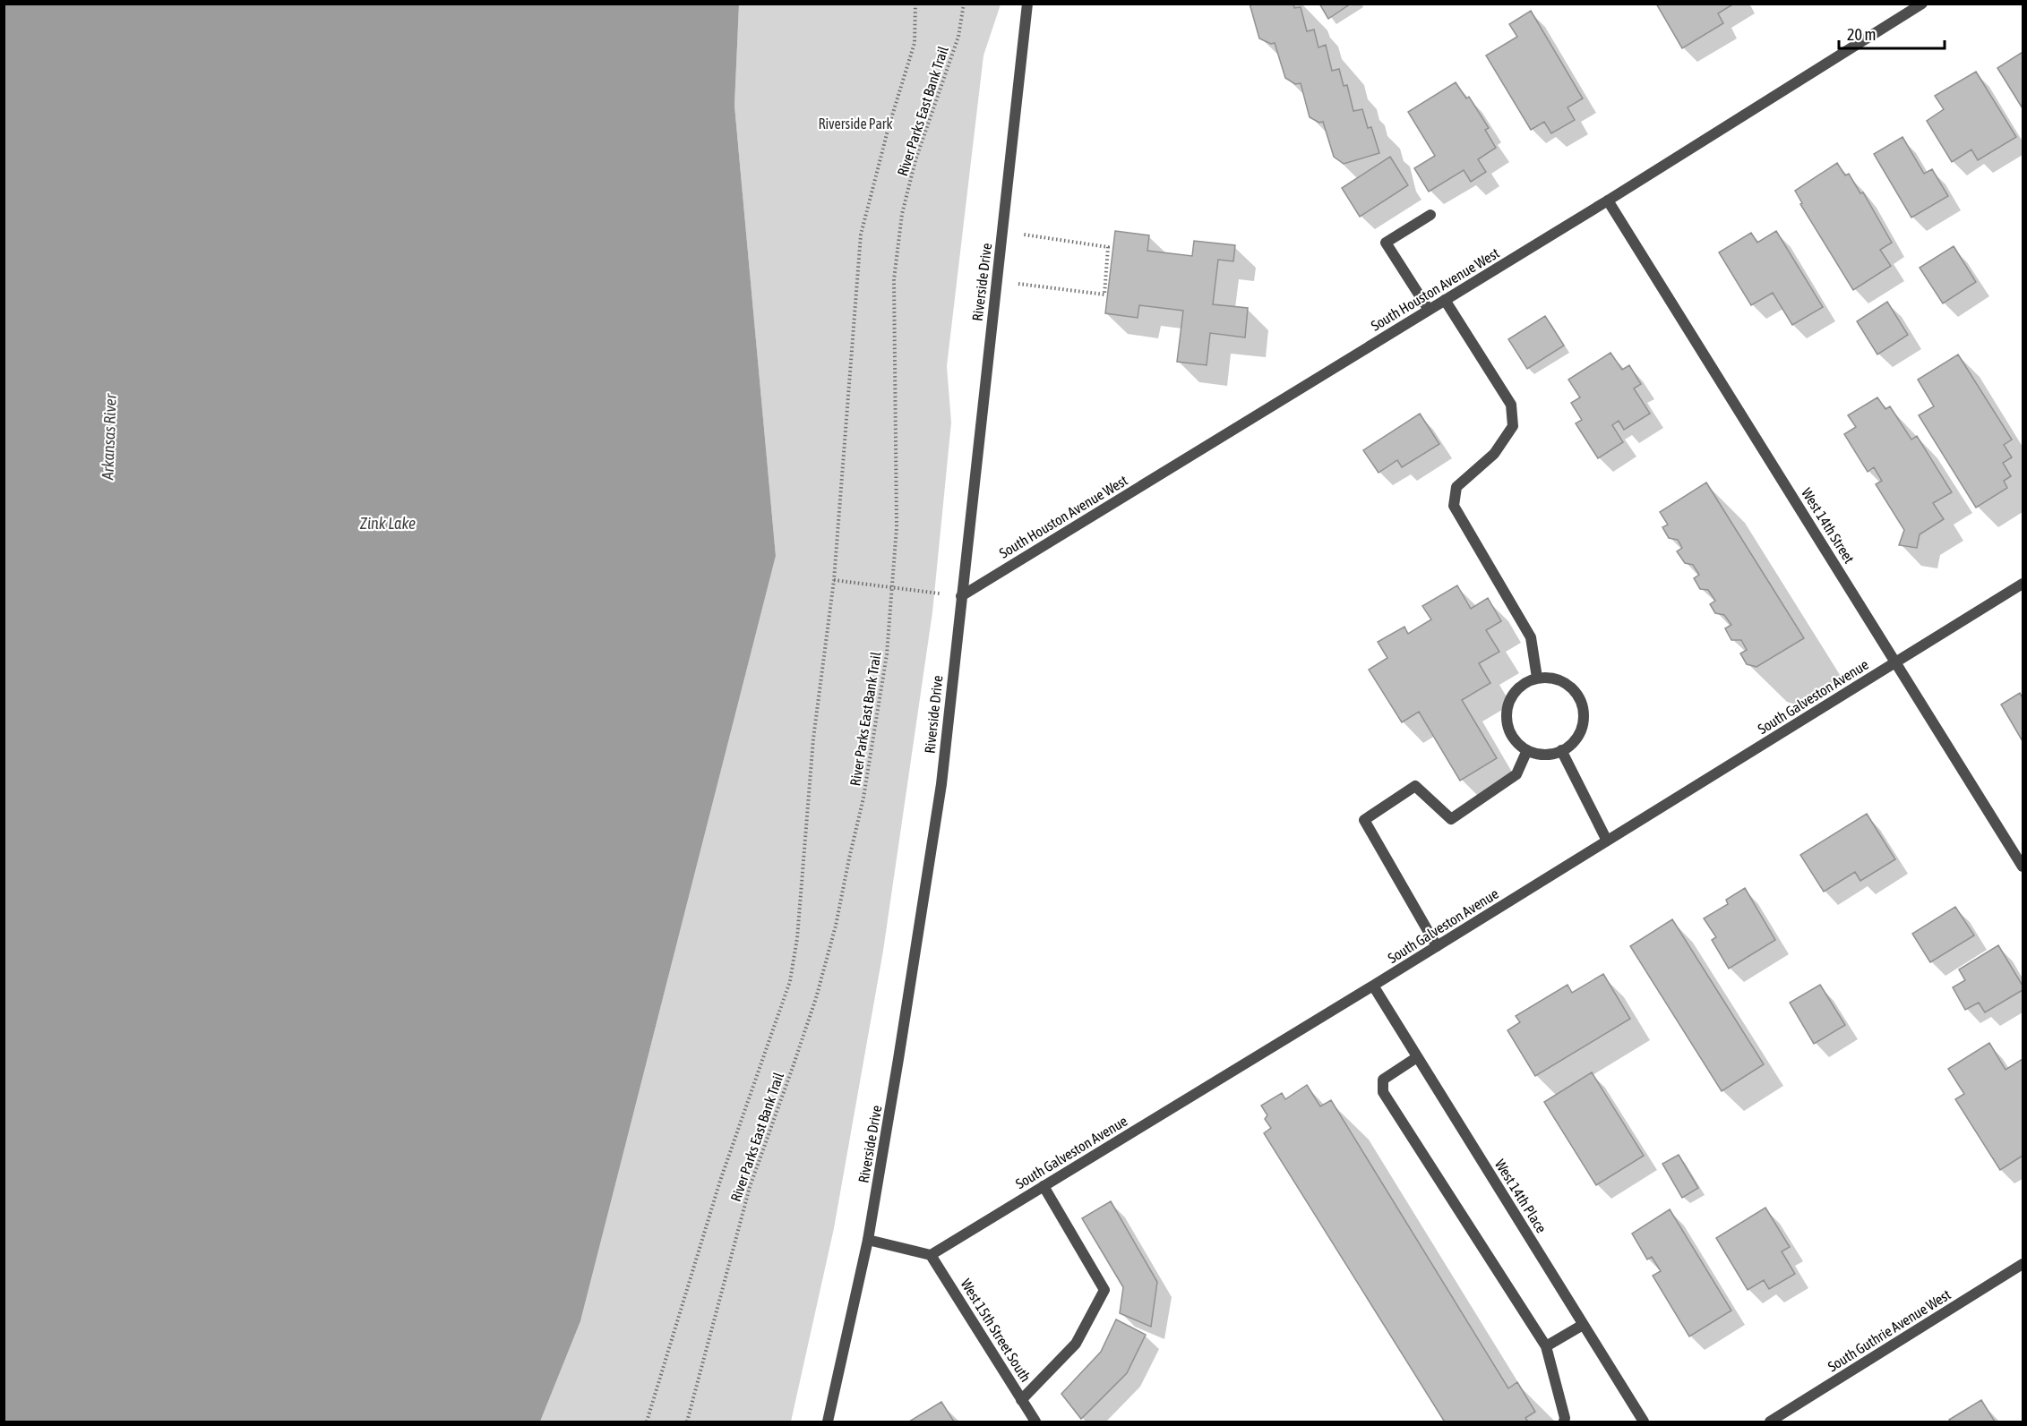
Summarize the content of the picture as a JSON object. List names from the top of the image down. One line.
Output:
{"streets":{"street":["Riverside Drive","South Houston Avenue West","West 14th Street","South Galveston Avenue","West 14th Place","West 15th Street South","South Guthrie Avenue West"],"path":["River Parks East Bank Trail"]},"crossings":[["Riverside Drive","South Houston Avenue West"],["South Houston Avenue West","West 14th Street"],["West 14th Street","South Galveston Avenue"],["South Galveston Avenue","West 14th Place"],["South Galveston Avenue","West 15th Street South"]],"water":["Arkansas River","Zink Lake"],"parks":["Riverside Park"],"scale_bar":"20 m"}
